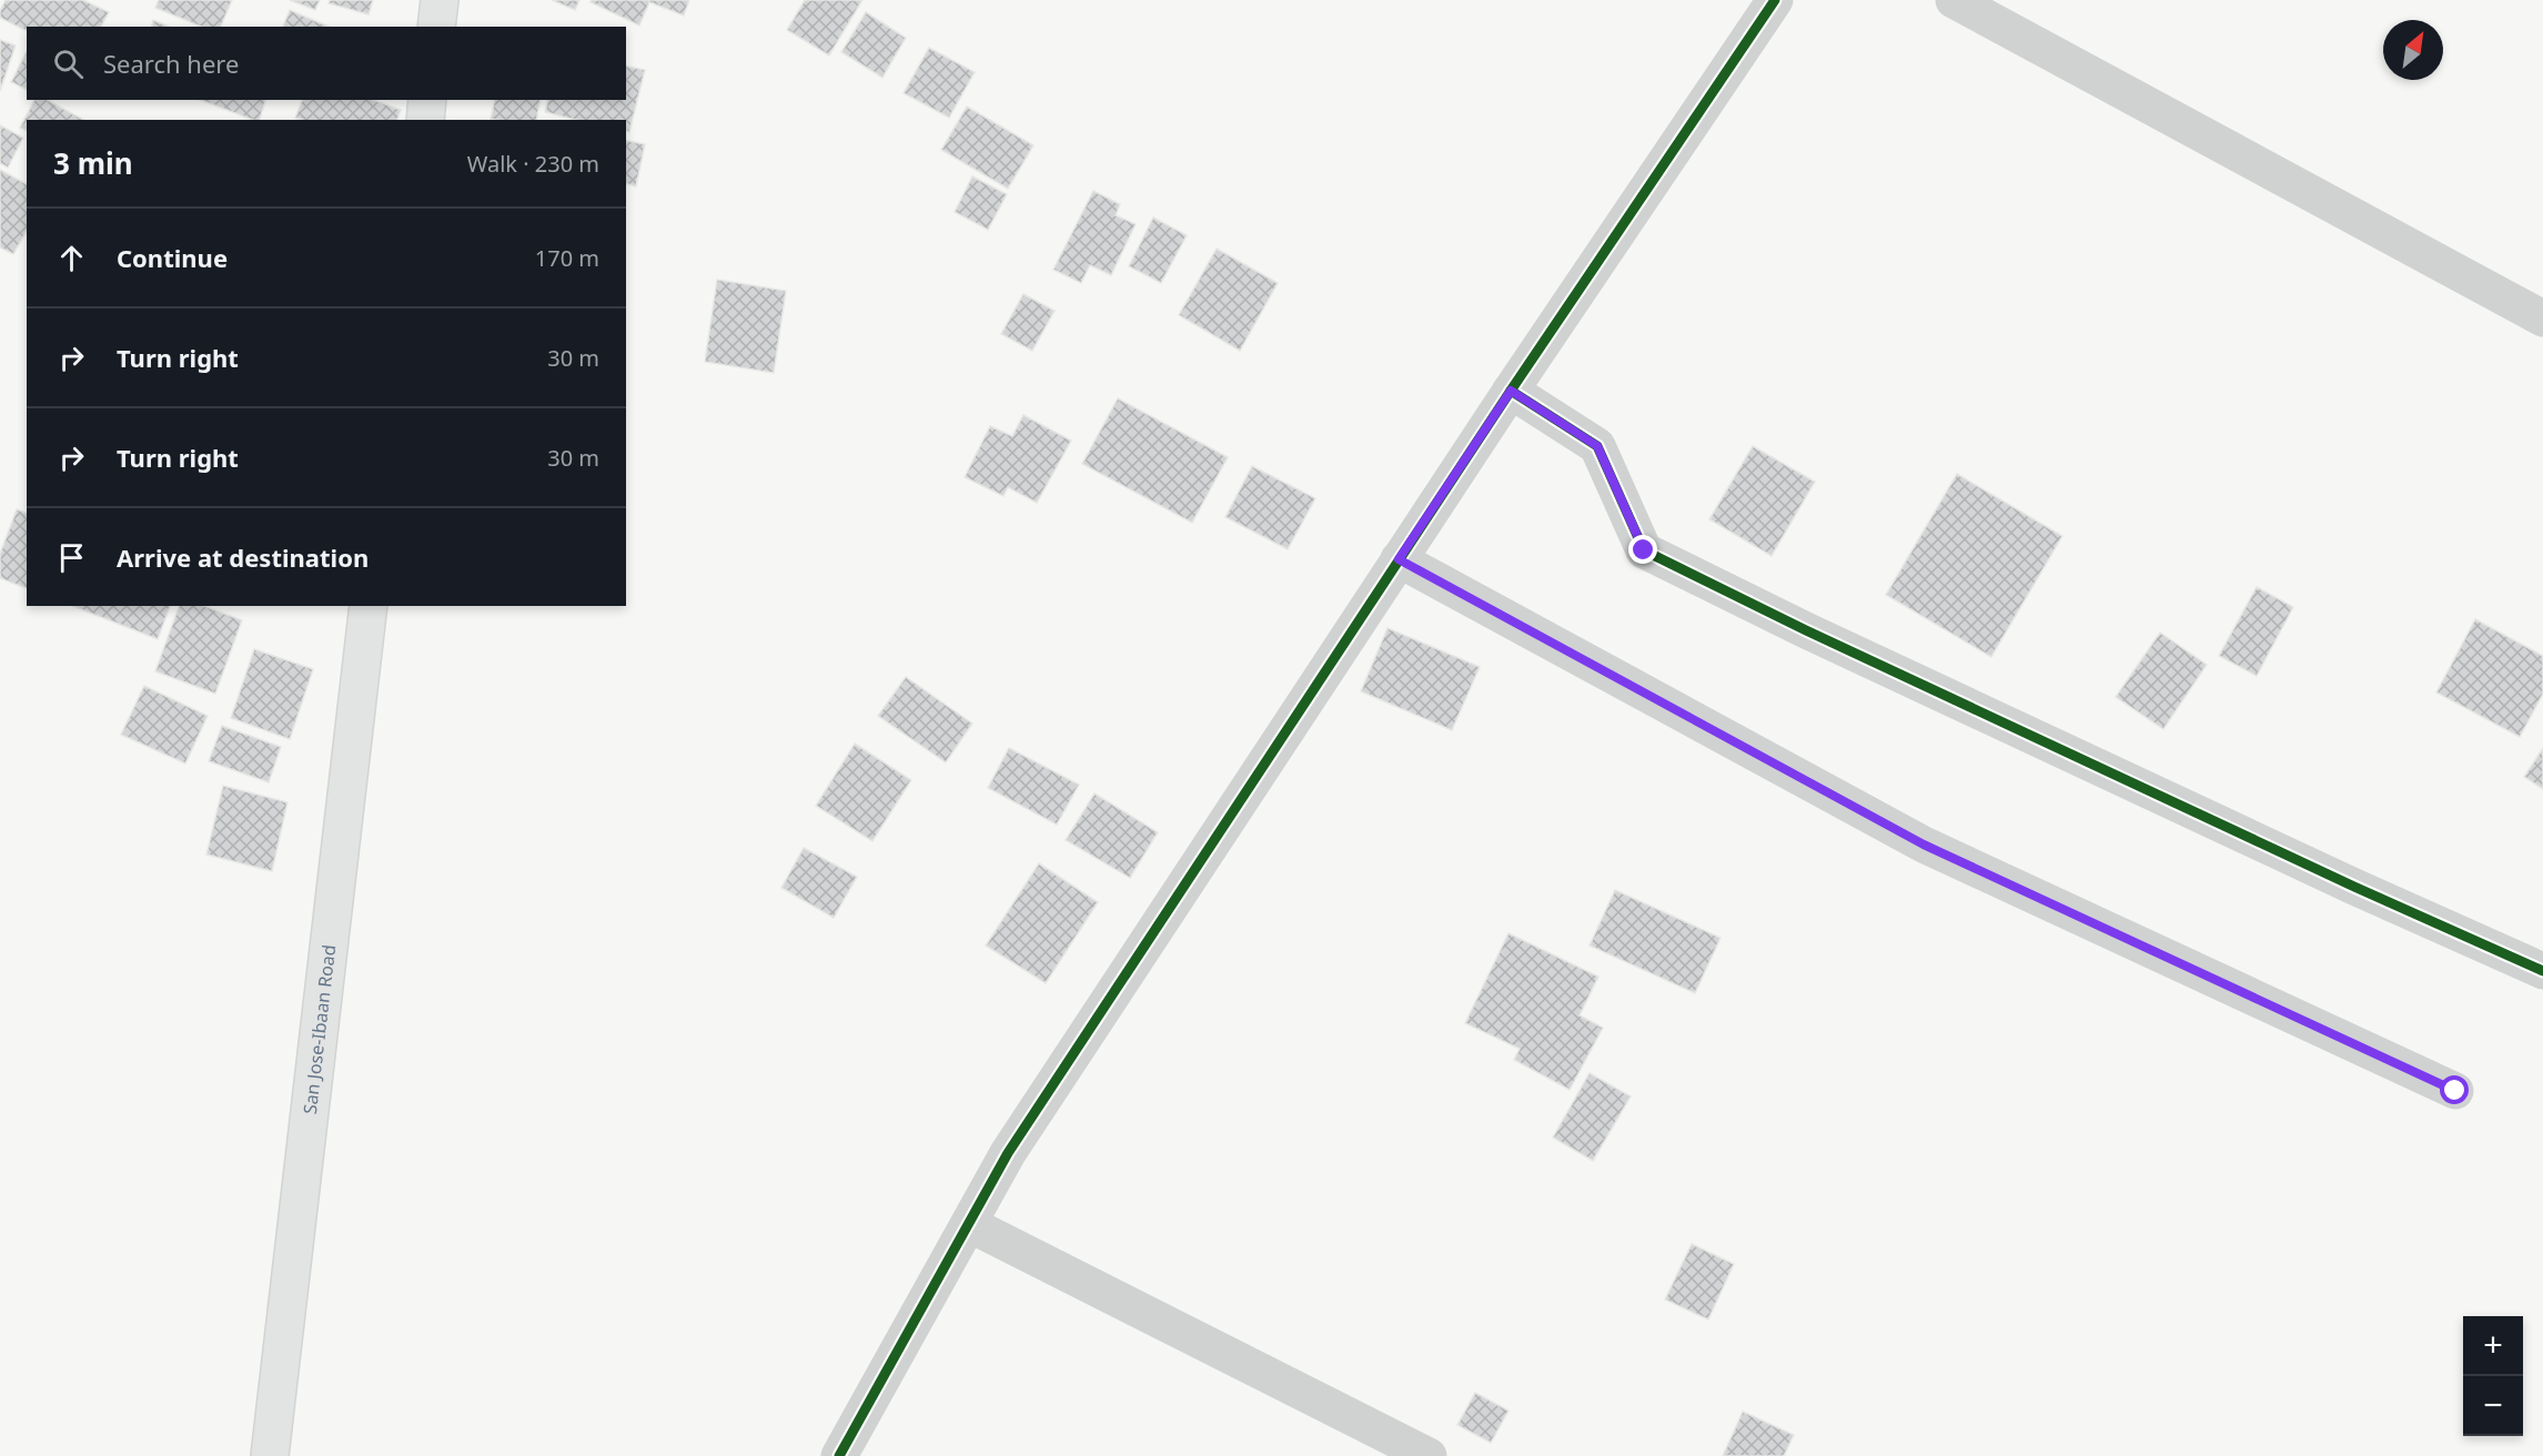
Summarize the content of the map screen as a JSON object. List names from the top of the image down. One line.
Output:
{"streets":{"main road":["San Jose-Ibaan Road"]},"north":"top right","page":{"search":"Search here","heading":["3 min","Walk · 230 m"],"list":[["Continue","170 m"],["Turn right","30 m"],["Turn right","30 m"],"Arrive at destination"],"map_buttons":["+","−"]}}
